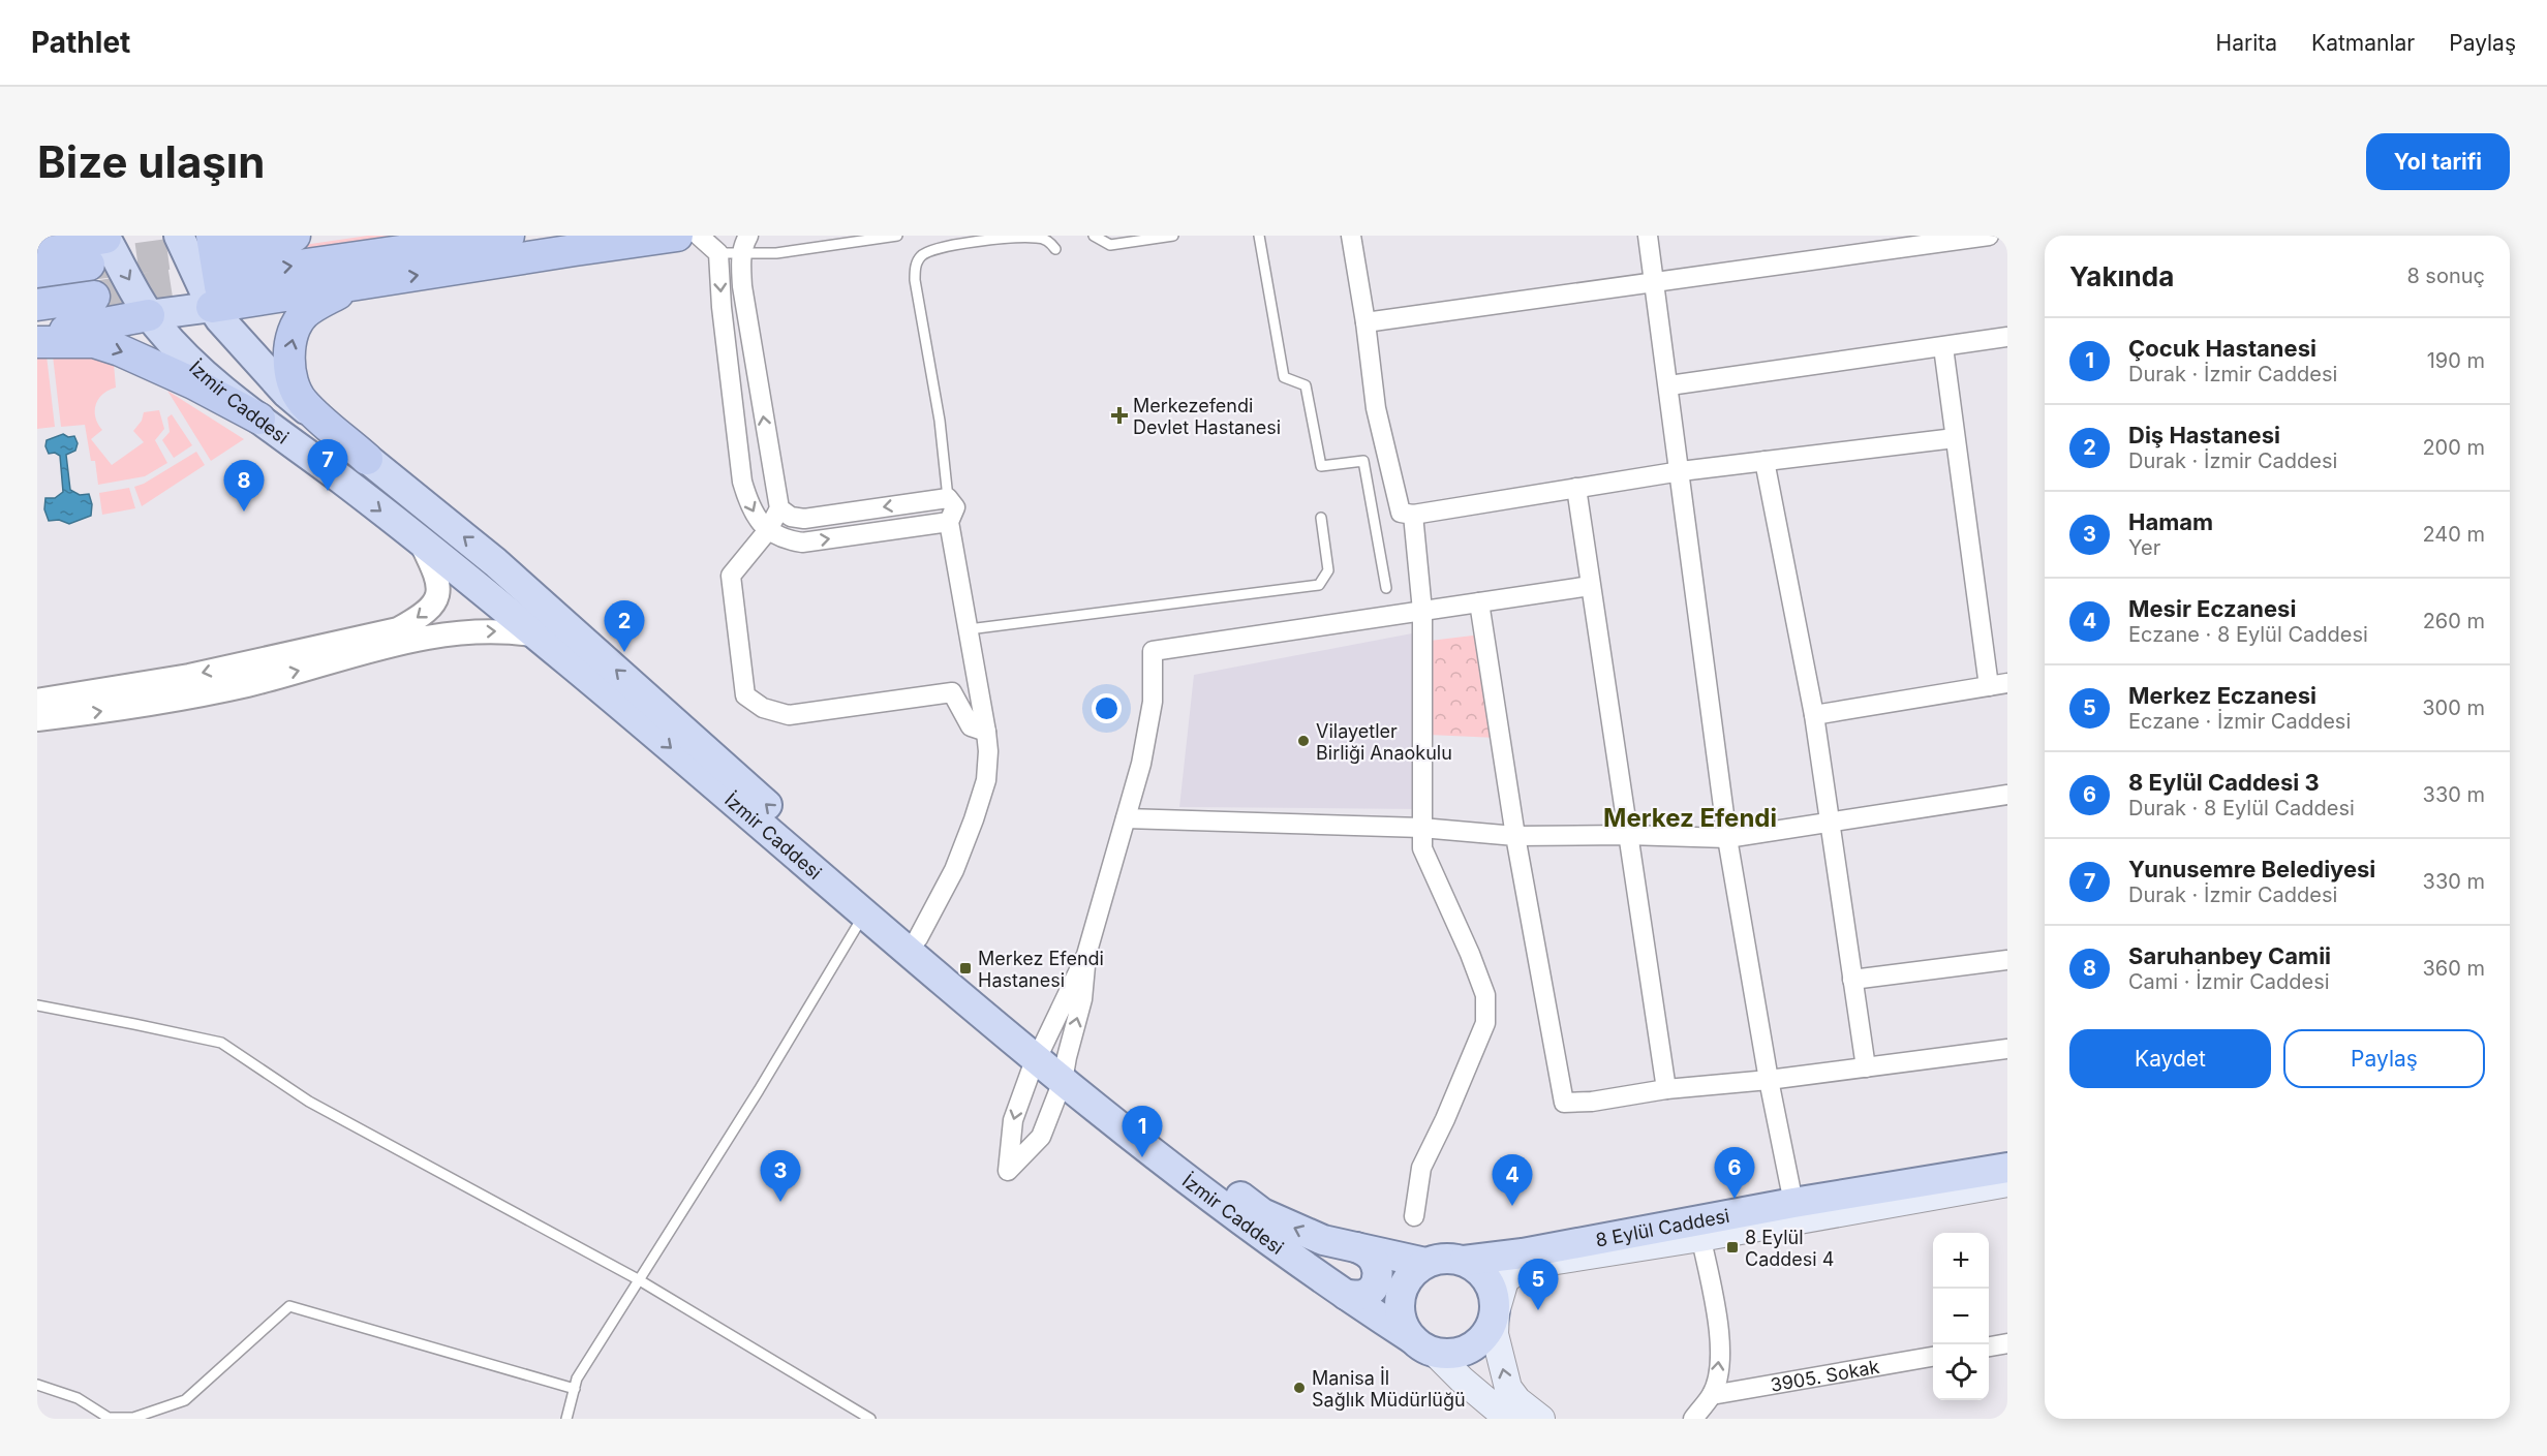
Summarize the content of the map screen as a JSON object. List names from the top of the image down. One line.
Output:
{"streets":{"main road":["İzmir Caddesi","8 Eylül Caddesi"],"street":["3905. Sokak"]},"crossings":[["İzmir Caddesi","8 Eylül Caddesi"]],"districts":["Merkez Efendi"],"places":{"health":["Merkezefendi Devlet Hastanesi"],"other":["Vilayetler Birliği Anaokulu","Manisa İl Sağlık Müdürlüğü"],"transit":["Merkez Efendi Hastanesi","8 Eylül Caddesi 4"]},"page":{"header":"Pathlet","nav":["Harita","Katmanlar","Paylaş"],"buttons":["Yol tarifi",["Kaydet","Paylaş"]],"title":"Bize ulaşın","heading":["Yakında","8 sonuç"],"list":[{"mark":"1","name":"Çocuk Hastanesi","note":"Durak · İzmir Caddesi","value":"190 m"},{"mark":"2","name":"Diş Hastanesi","note":"Durak · İzmir Caddesi","value":"200 m"},{"mark":"3","name":"Hamam","note":"Yer","value":"240 m"},{"mark":"4","name":"Mesir Eczanesi","note":"Eczane · 8 Eylül Caddesi","value":"260 m"},{"mark":"5","name":"Merkez Eczanesi","note":"Eczane · İzmir Caddesi","value":"300 m"},{"mark":"6","name":"8 Eylül Caddesi 3","note":"Durak · 8 Eylül Caddesi","value":"330 m"},{"mark":"7","name":"Yunusemre Belediyesi","note":"Durak · İzmir Caddesi","value":"330 m"},{"mark":"8","name":"Saruhanbey Camii","note":"Cami · İzmir Caddesi","value":"360 m"}],"pins":["7","8","2","1","6","3","4","5"],"map_buttons":["+","−"]}}
